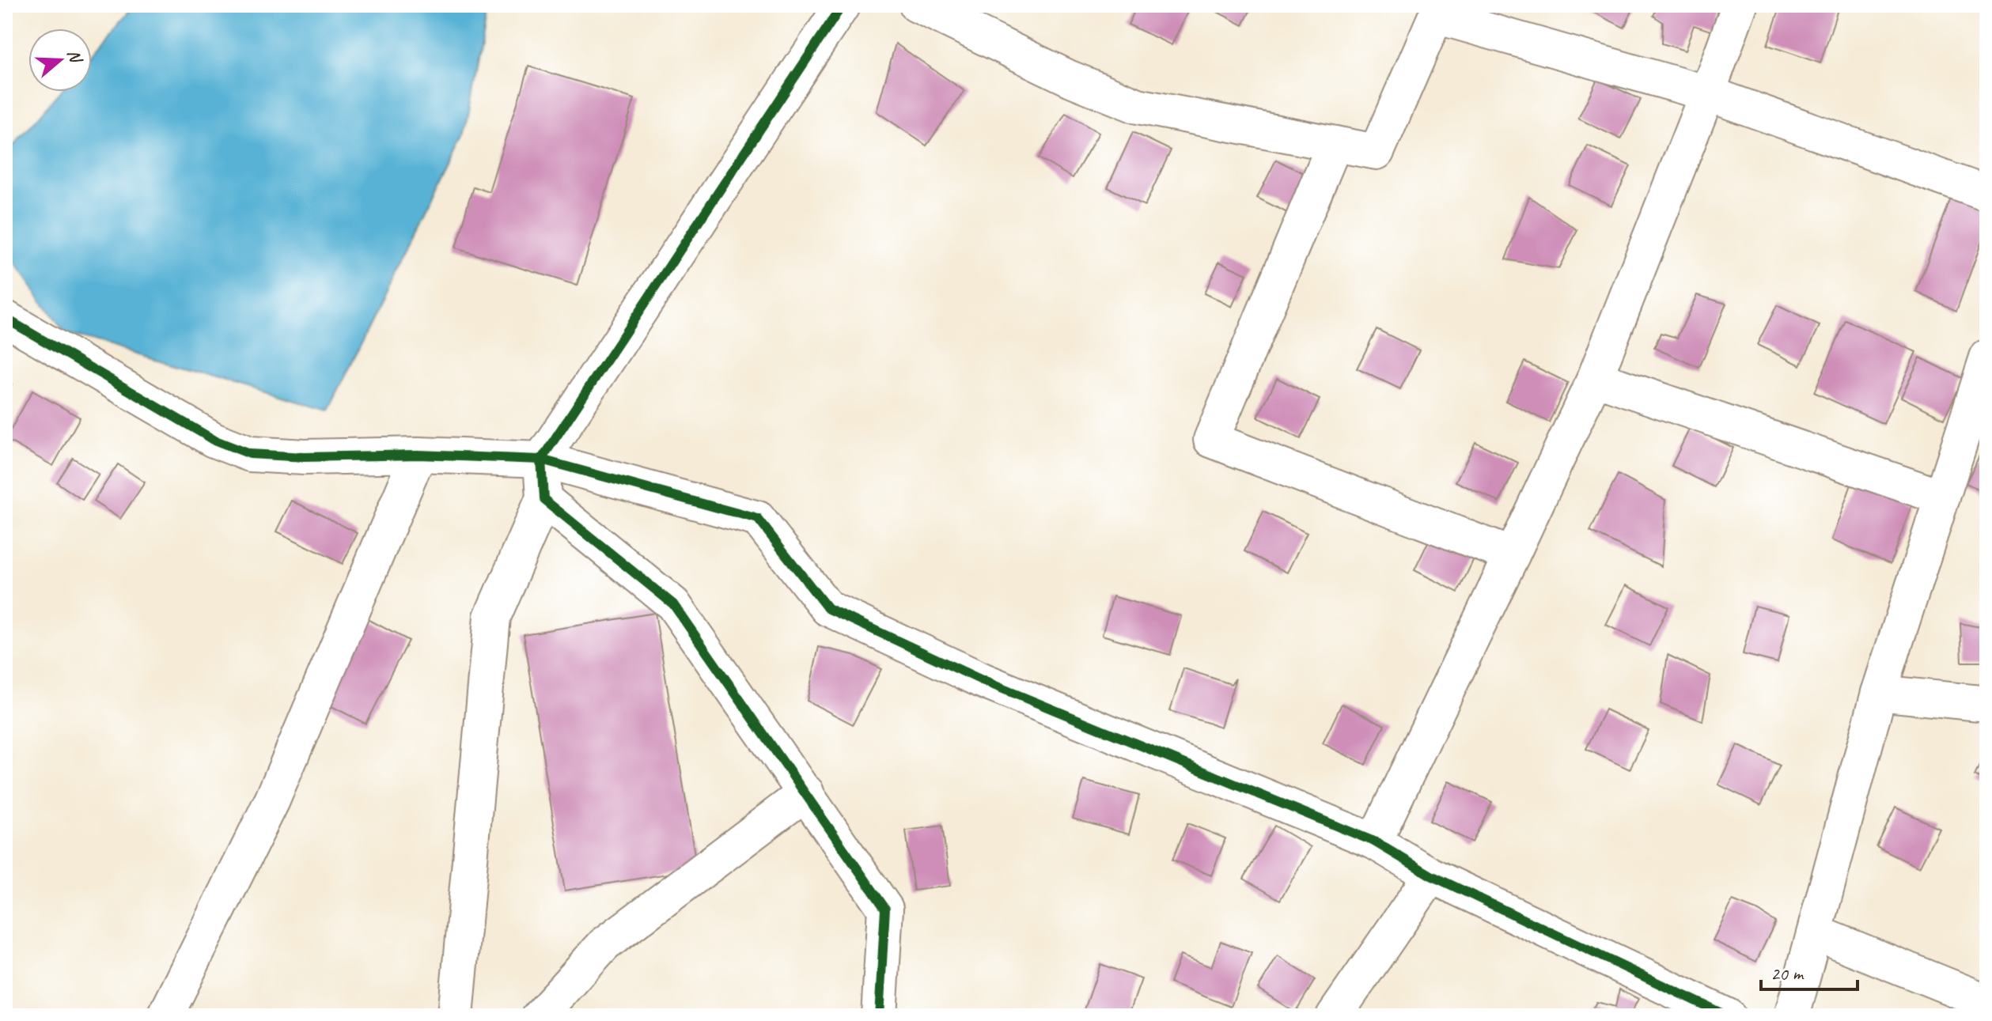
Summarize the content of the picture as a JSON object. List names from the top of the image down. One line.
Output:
{"scale_bar":"20 m","north":"right"}
